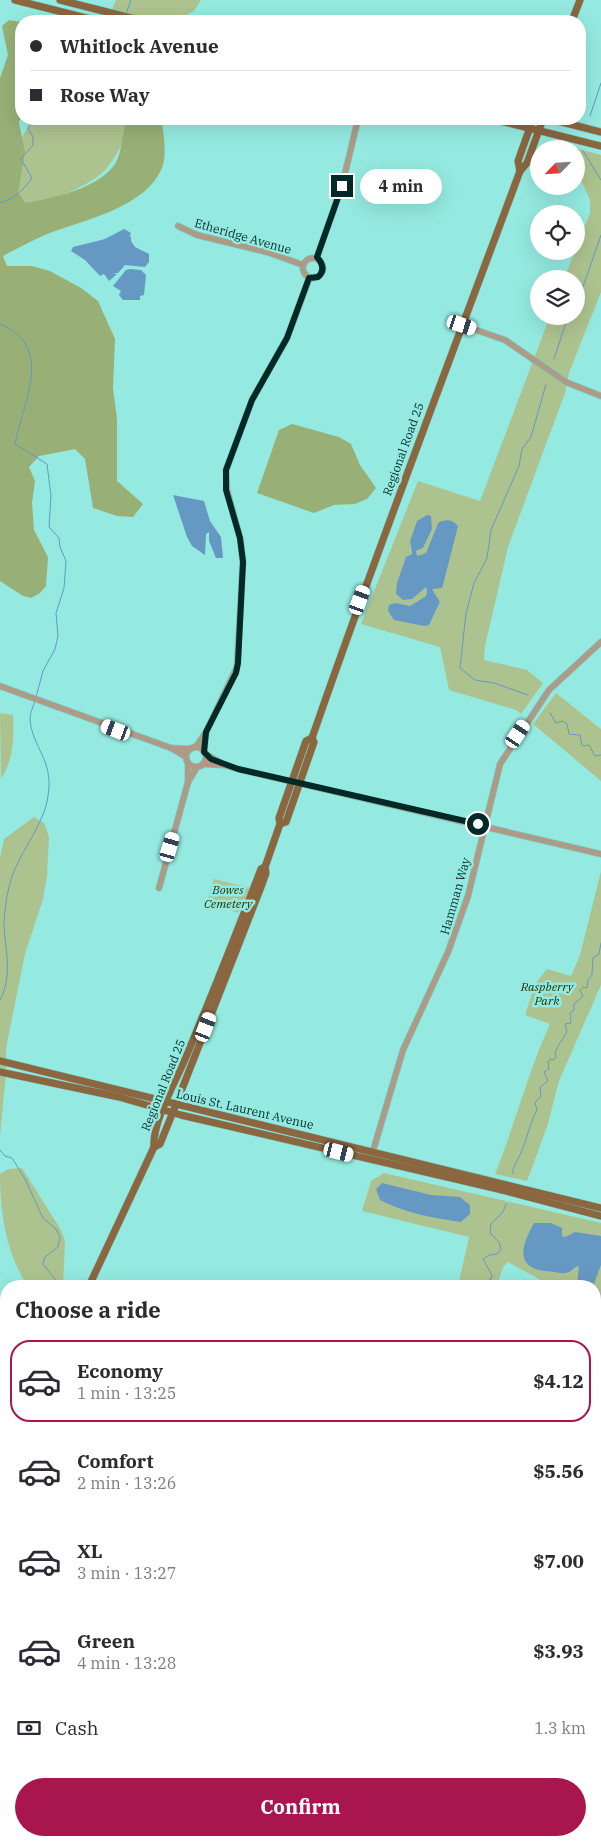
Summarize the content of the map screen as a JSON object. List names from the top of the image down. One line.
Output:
{"streets":{"main road":["Regional Road 25","Louis St. Laurent Avenue"],"street":["Etheridge Avenue","Hamman Way"]},"crossings":[["Regional Road 25","Louis St. Laurent Avenue"],["Hamman Way","Louis St. Laurent Avenue"]],"parks":["Bowes Cemetery","Raspberry Park"],"north":"bottom left","page":{"banner":["Whitlock Avenue","Rose Way"],"bubble":"4 min","heading":"Choose a ride","list":[{"name":"Economy","note":"1 min · 13:25","value":"$4.12"},{"name":"Comfort","note":"2 min · 13:26","value":"$5.56"},{"name":"XL","note":"3 min · 13:27","value":"$7.00"},{"name":"Green","note":"4 min · 13:28","value":"$3.93"}],"pay":["Cash","1.3 km"],"buttons":"Confirm"}}
